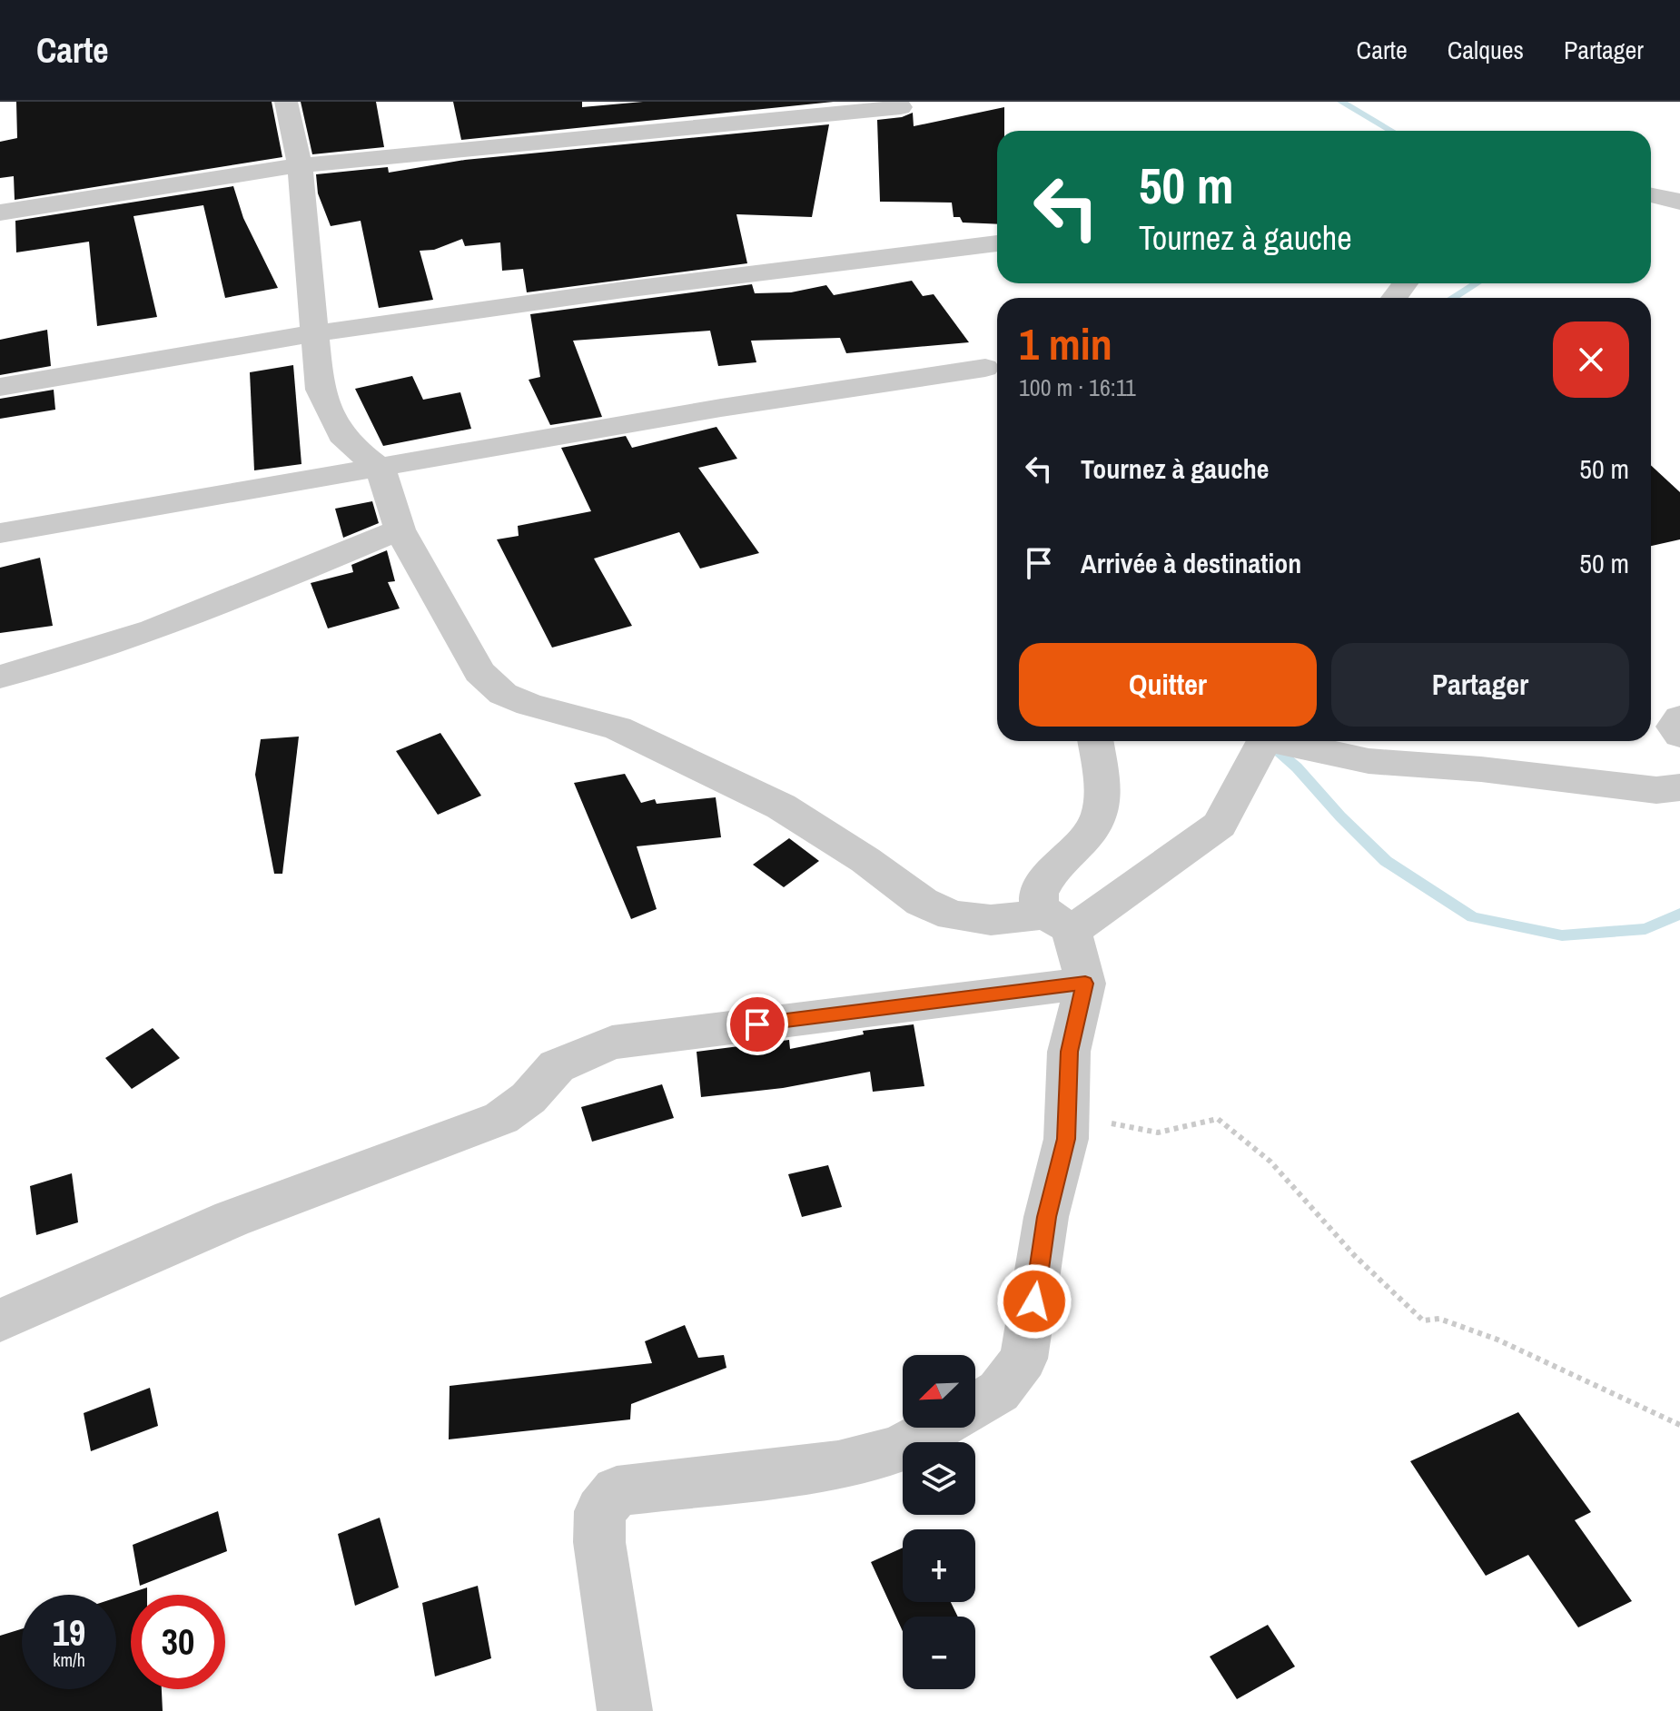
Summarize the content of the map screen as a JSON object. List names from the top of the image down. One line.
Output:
{"north":"bottom left","page":{"header":"Carte","nav":["Carte","Calques","Partager"],"turn":["50 m","Tournez à gauche"],"heading":["1 min","100 m · 16:11"],"list":[{"name":"Tournez à gauche","value":"50 m"},{"name":"Arrivée à destination","value":"50 m"}],"buttons":["Quitter","Partager"],"map_buttons":["+","−"],"speed":"19 km/h","limit":"30"}}
